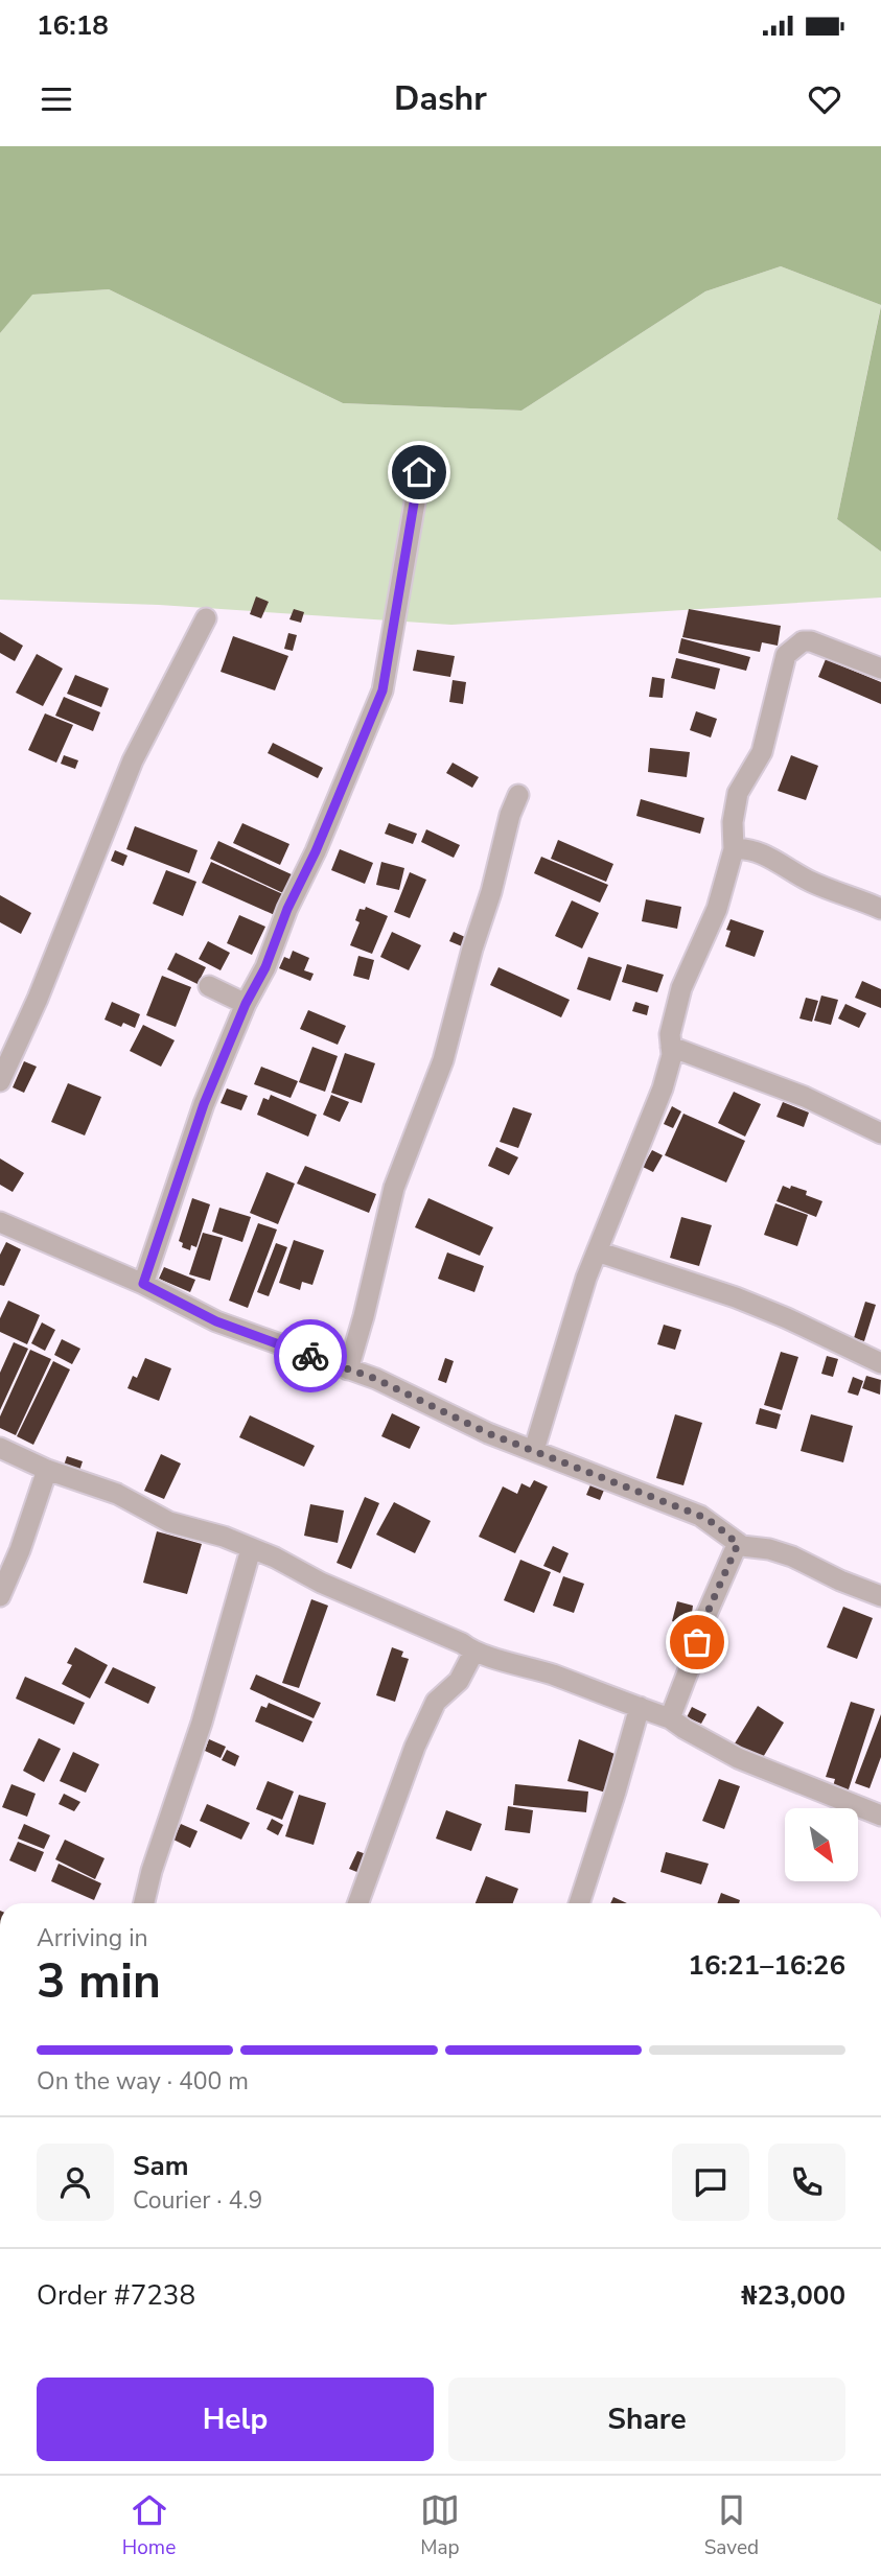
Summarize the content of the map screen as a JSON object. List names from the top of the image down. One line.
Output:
{"north":"bottom right","page":{"status":"16:18","header":"Dashr","heading":["3 min","Arriving in","16:21–16:26"],"panel":["Sam","Courier · 4.9","Order #7238","₦23,000"],"bar":"On the way · 400 m","buttons":["Help","Share"],"tabs":["Home","Map","Saved"]}}
